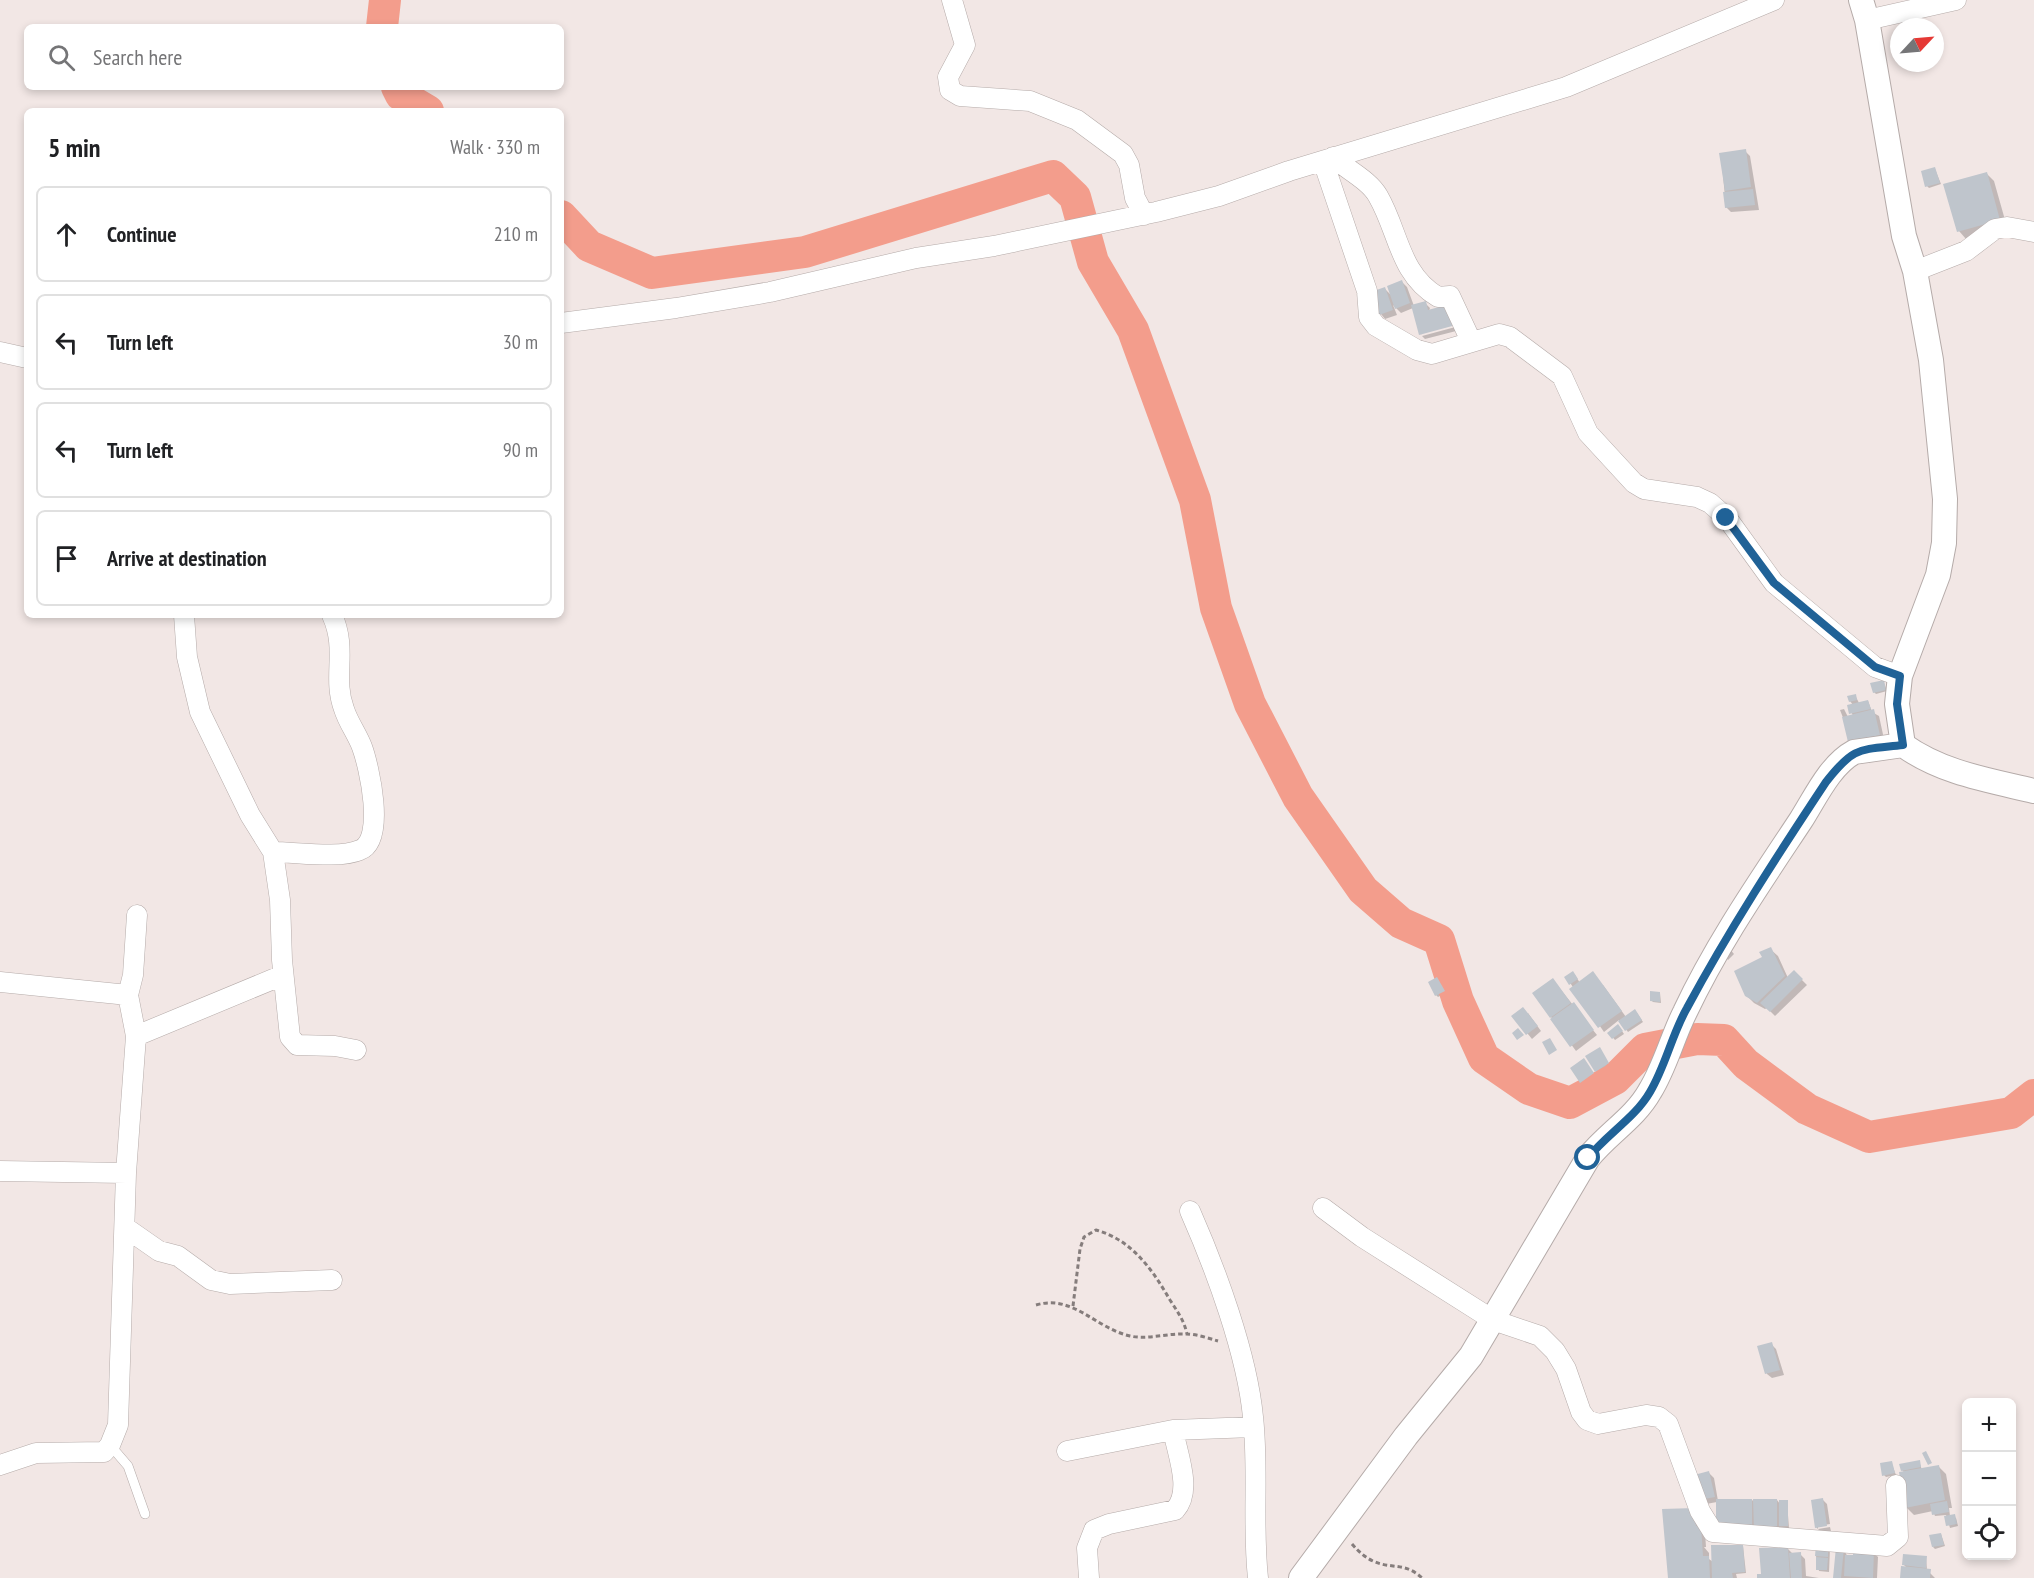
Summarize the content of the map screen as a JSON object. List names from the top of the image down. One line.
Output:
{"north":"top right","page":{"search":"Search here","heading":["5 min","Walk · 330 m"],"list":[["Continue","210 m"],["Turn left","30 m"],["Turn left","90 m"],"Arrive at destination"],"map_buttons":["+","−"]}}
